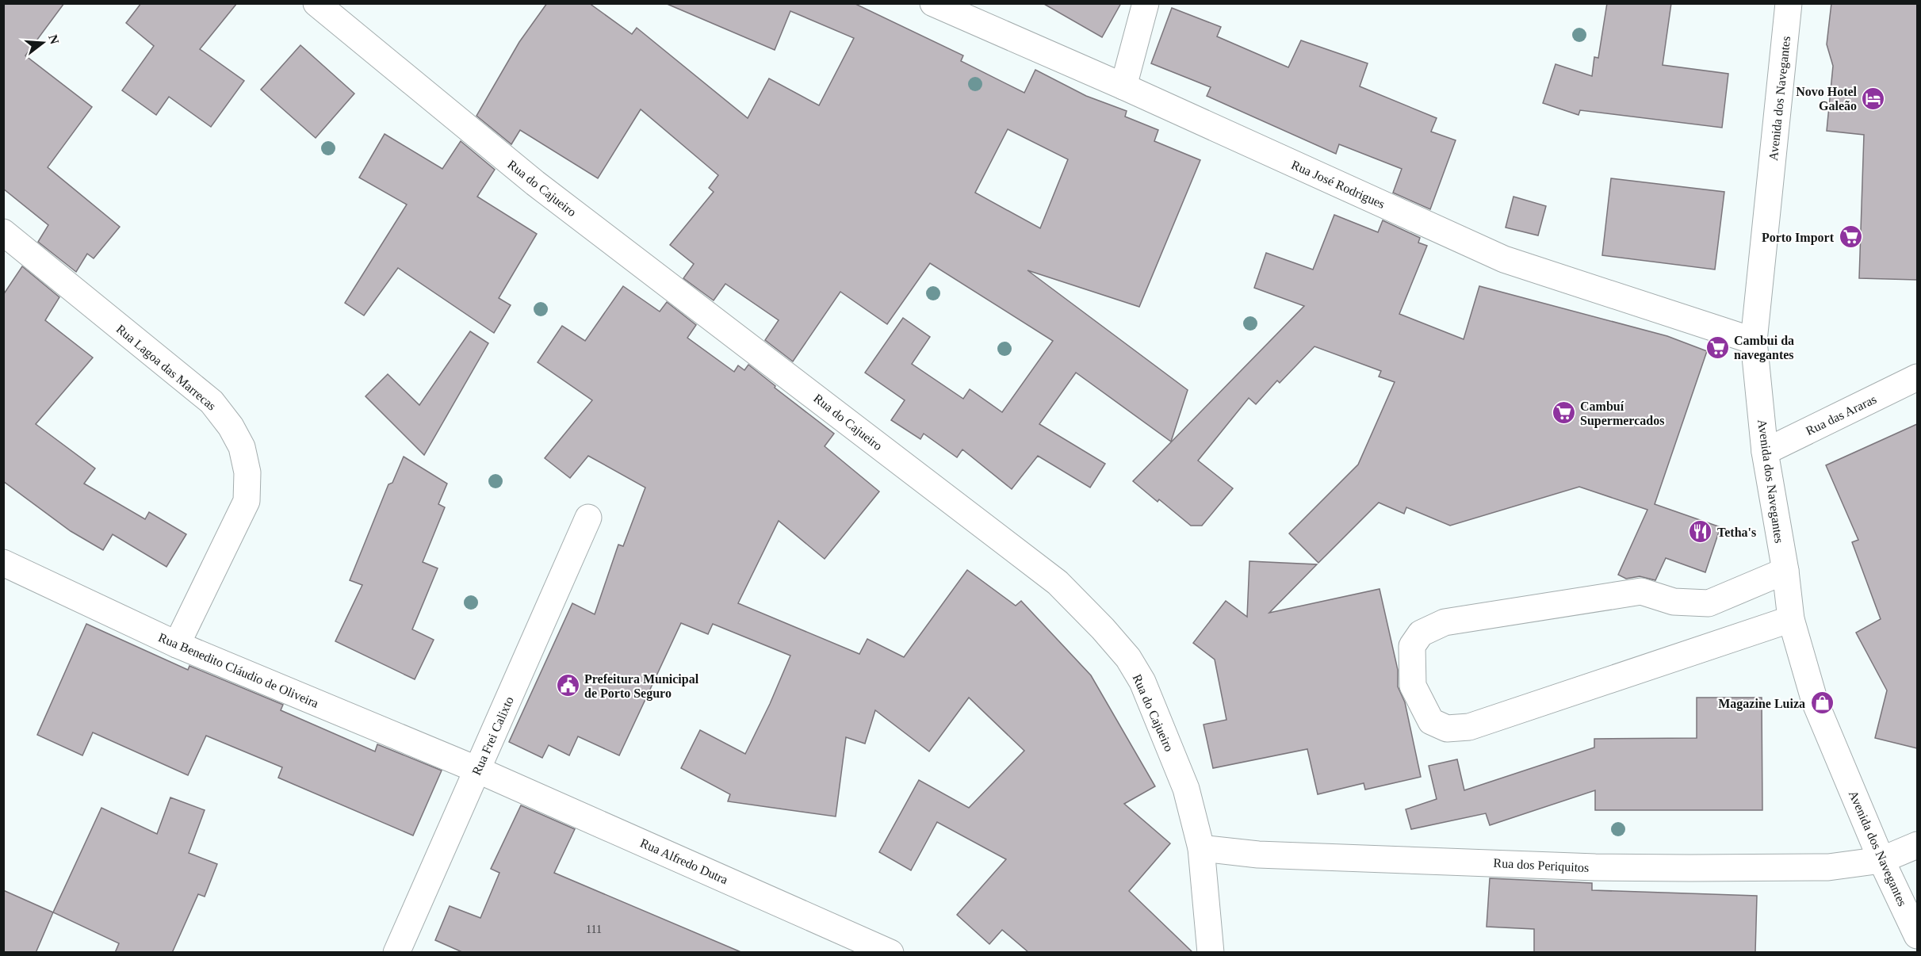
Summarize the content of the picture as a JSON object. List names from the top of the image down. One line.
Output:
{"streets":{"street":["Avenida dos Navegantes","Rua José Rodrigues","Rua do Cajueiro","Rua Lagoa das Marrecas","Rua das Araras","Rua Benedito Cláudio de Oliveira","Rua Frei Calixto","Rua Alfredo Dutra","Rua dos Periquitos"]},"crossings":[["Avenida dos Navegantes","Rua José Rodrigues"],["Avenida dos Navegantes","Rua das Araras"],["Avenida dos Navegantes","Rua dos Periquitos"],["Rua do Cajueiro","Rua dos Periquitos"],["Rua Lagoa das Marrecas","Rua Benedito Cláudio de Oliveira"],["Rua Benedito Cláudio de Oliveira","Rua Frei Calixto"],["Rua Benedito Cláudio de Oliveira","Rua Alfredo Dutra"],["Rua Frei Calixto","Rua Alfredo Dutra"]],"places":{"hotel":["Novo Hotel Galeão"],"supermarket":["Porto Import","Cambui da navegantes","Cambuí Supermercados"],"restaurant":["Tetha's"],"public building":["Prefeitura Municipal de Porto Seguro"],"shop":["Magazine Luiza"]},"house_numbers":["111"],"north":"right"}
